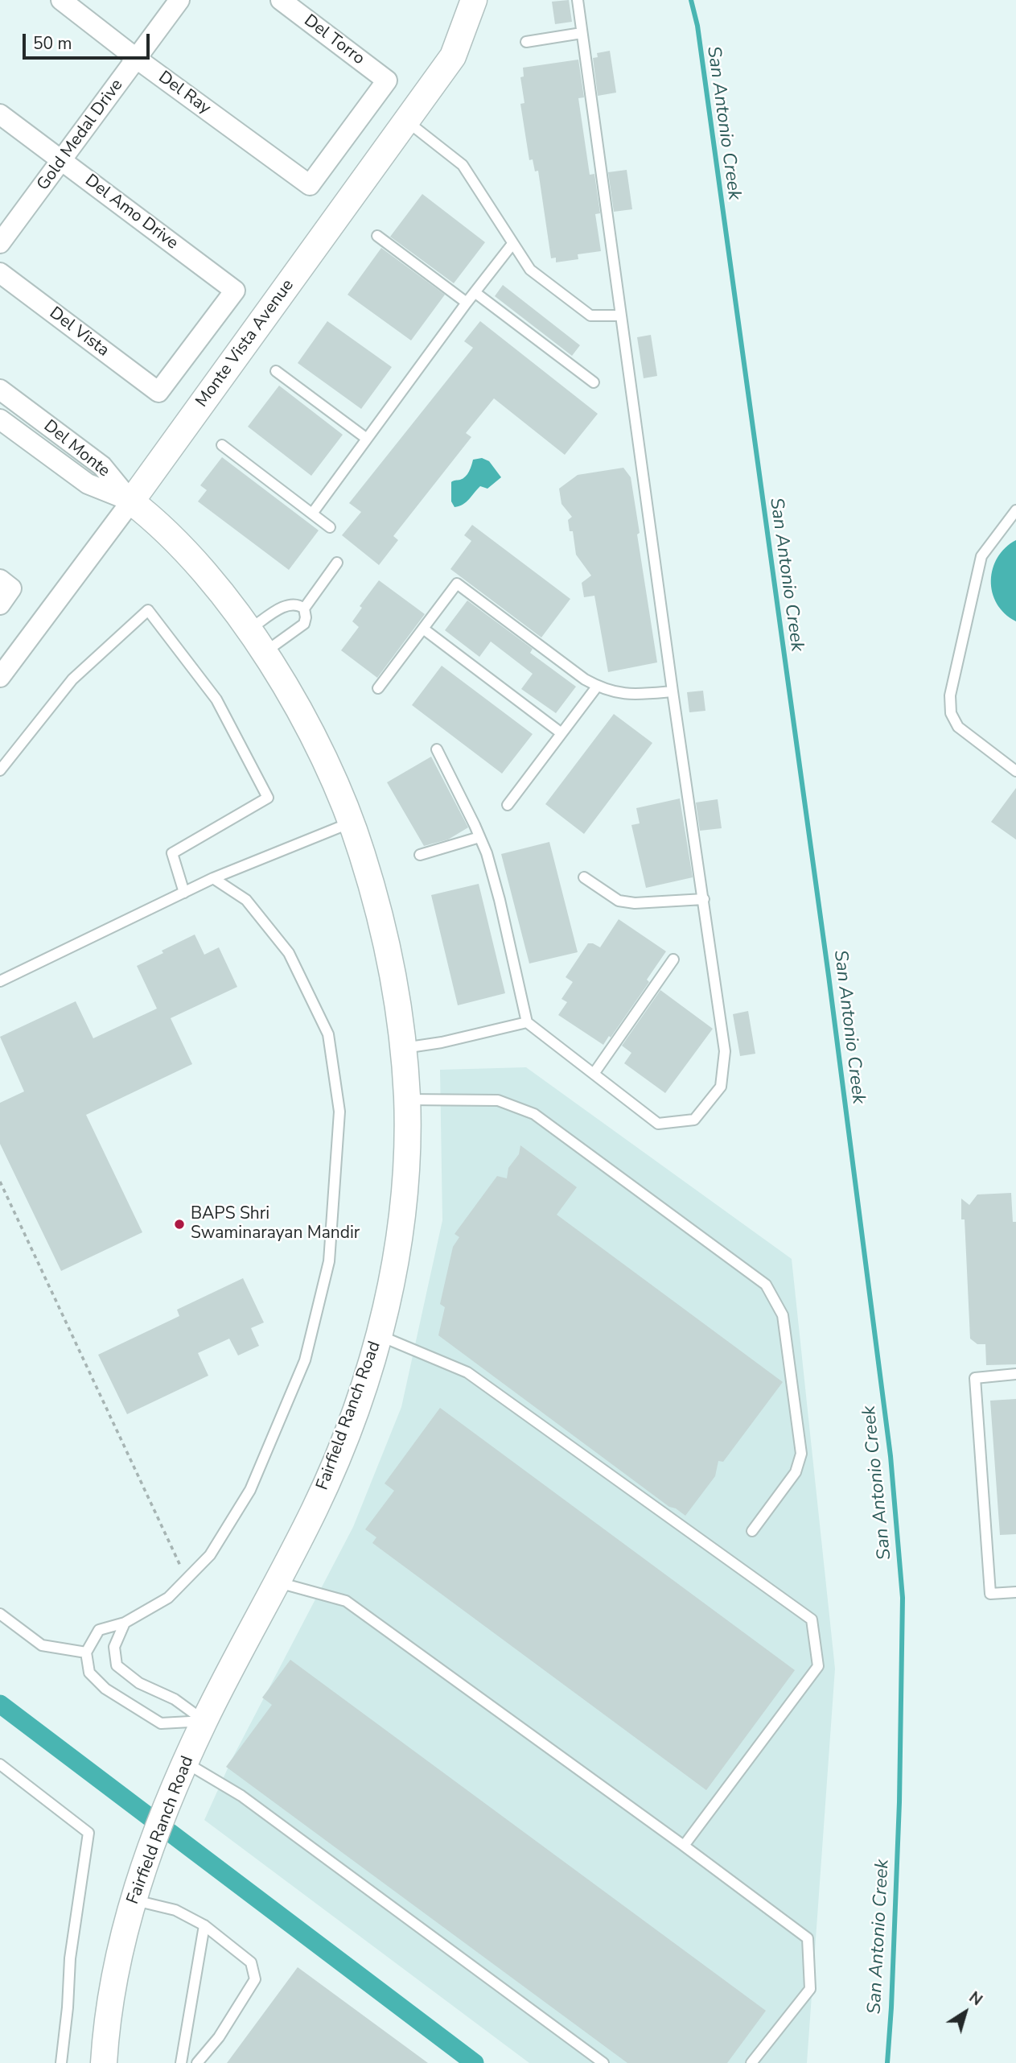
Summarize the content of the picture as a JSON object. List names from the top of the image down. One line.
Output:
{"streets":{"street":["Del Torro","Del Ray","Gold Medal Drive","Del Amo Drive","Del Vista","Monte Vista Avenue","Del Monte","Fairfield Ranch Road"]},"crossings":[["Del Torro","Del Ray"],["Del Ray","Gold Medal Drive"],["Gold Medal Drive","Del Amo Drive"],["Del Amo Drive","Del Vista"],["Monte Vista Avenue","Del Monte"],["Monte Vista Avenue","Fairfield Ranch Road"],["Del Monte","Fairfield Ranch Road"]],"water":["San Antonio Creek"],"places":["BAPS Shri Swaminarayan Mandir"],"scale_bar":"50 m","north":"top right"}
